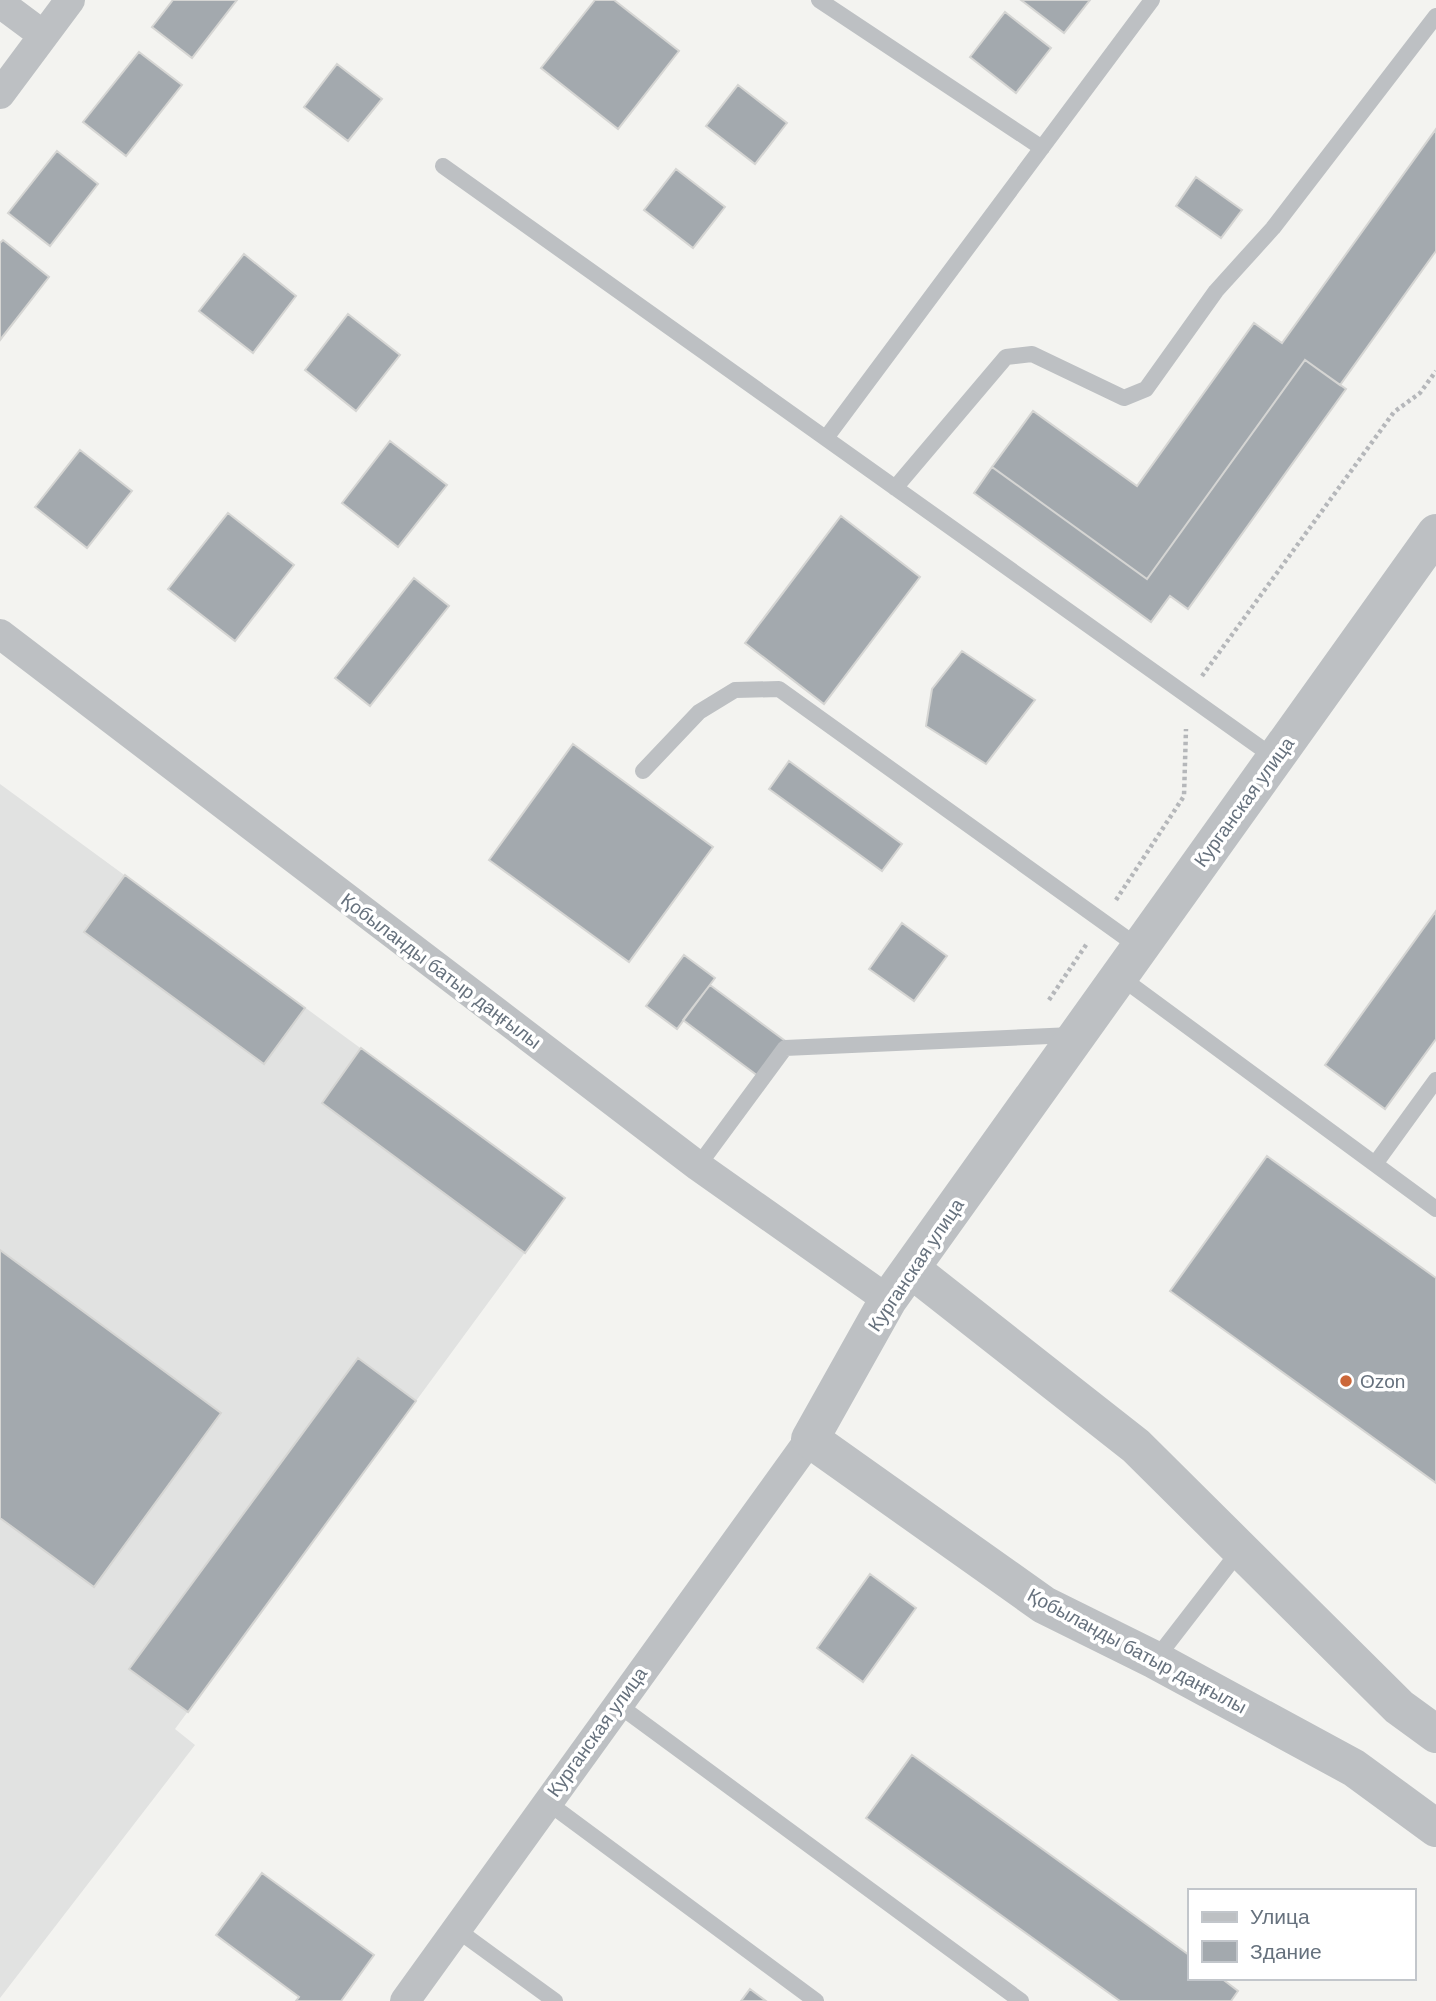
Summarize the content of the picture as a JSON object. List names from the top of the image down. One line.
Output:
{"streets":{"street":["Курганская улица","Қобыланды батыр даңғылы"]},"crossings":[["Курганская улица","Қобыланды батыр даңғылы"]],"places":["Ozon"],"legend":["Улица","Здание"]}
